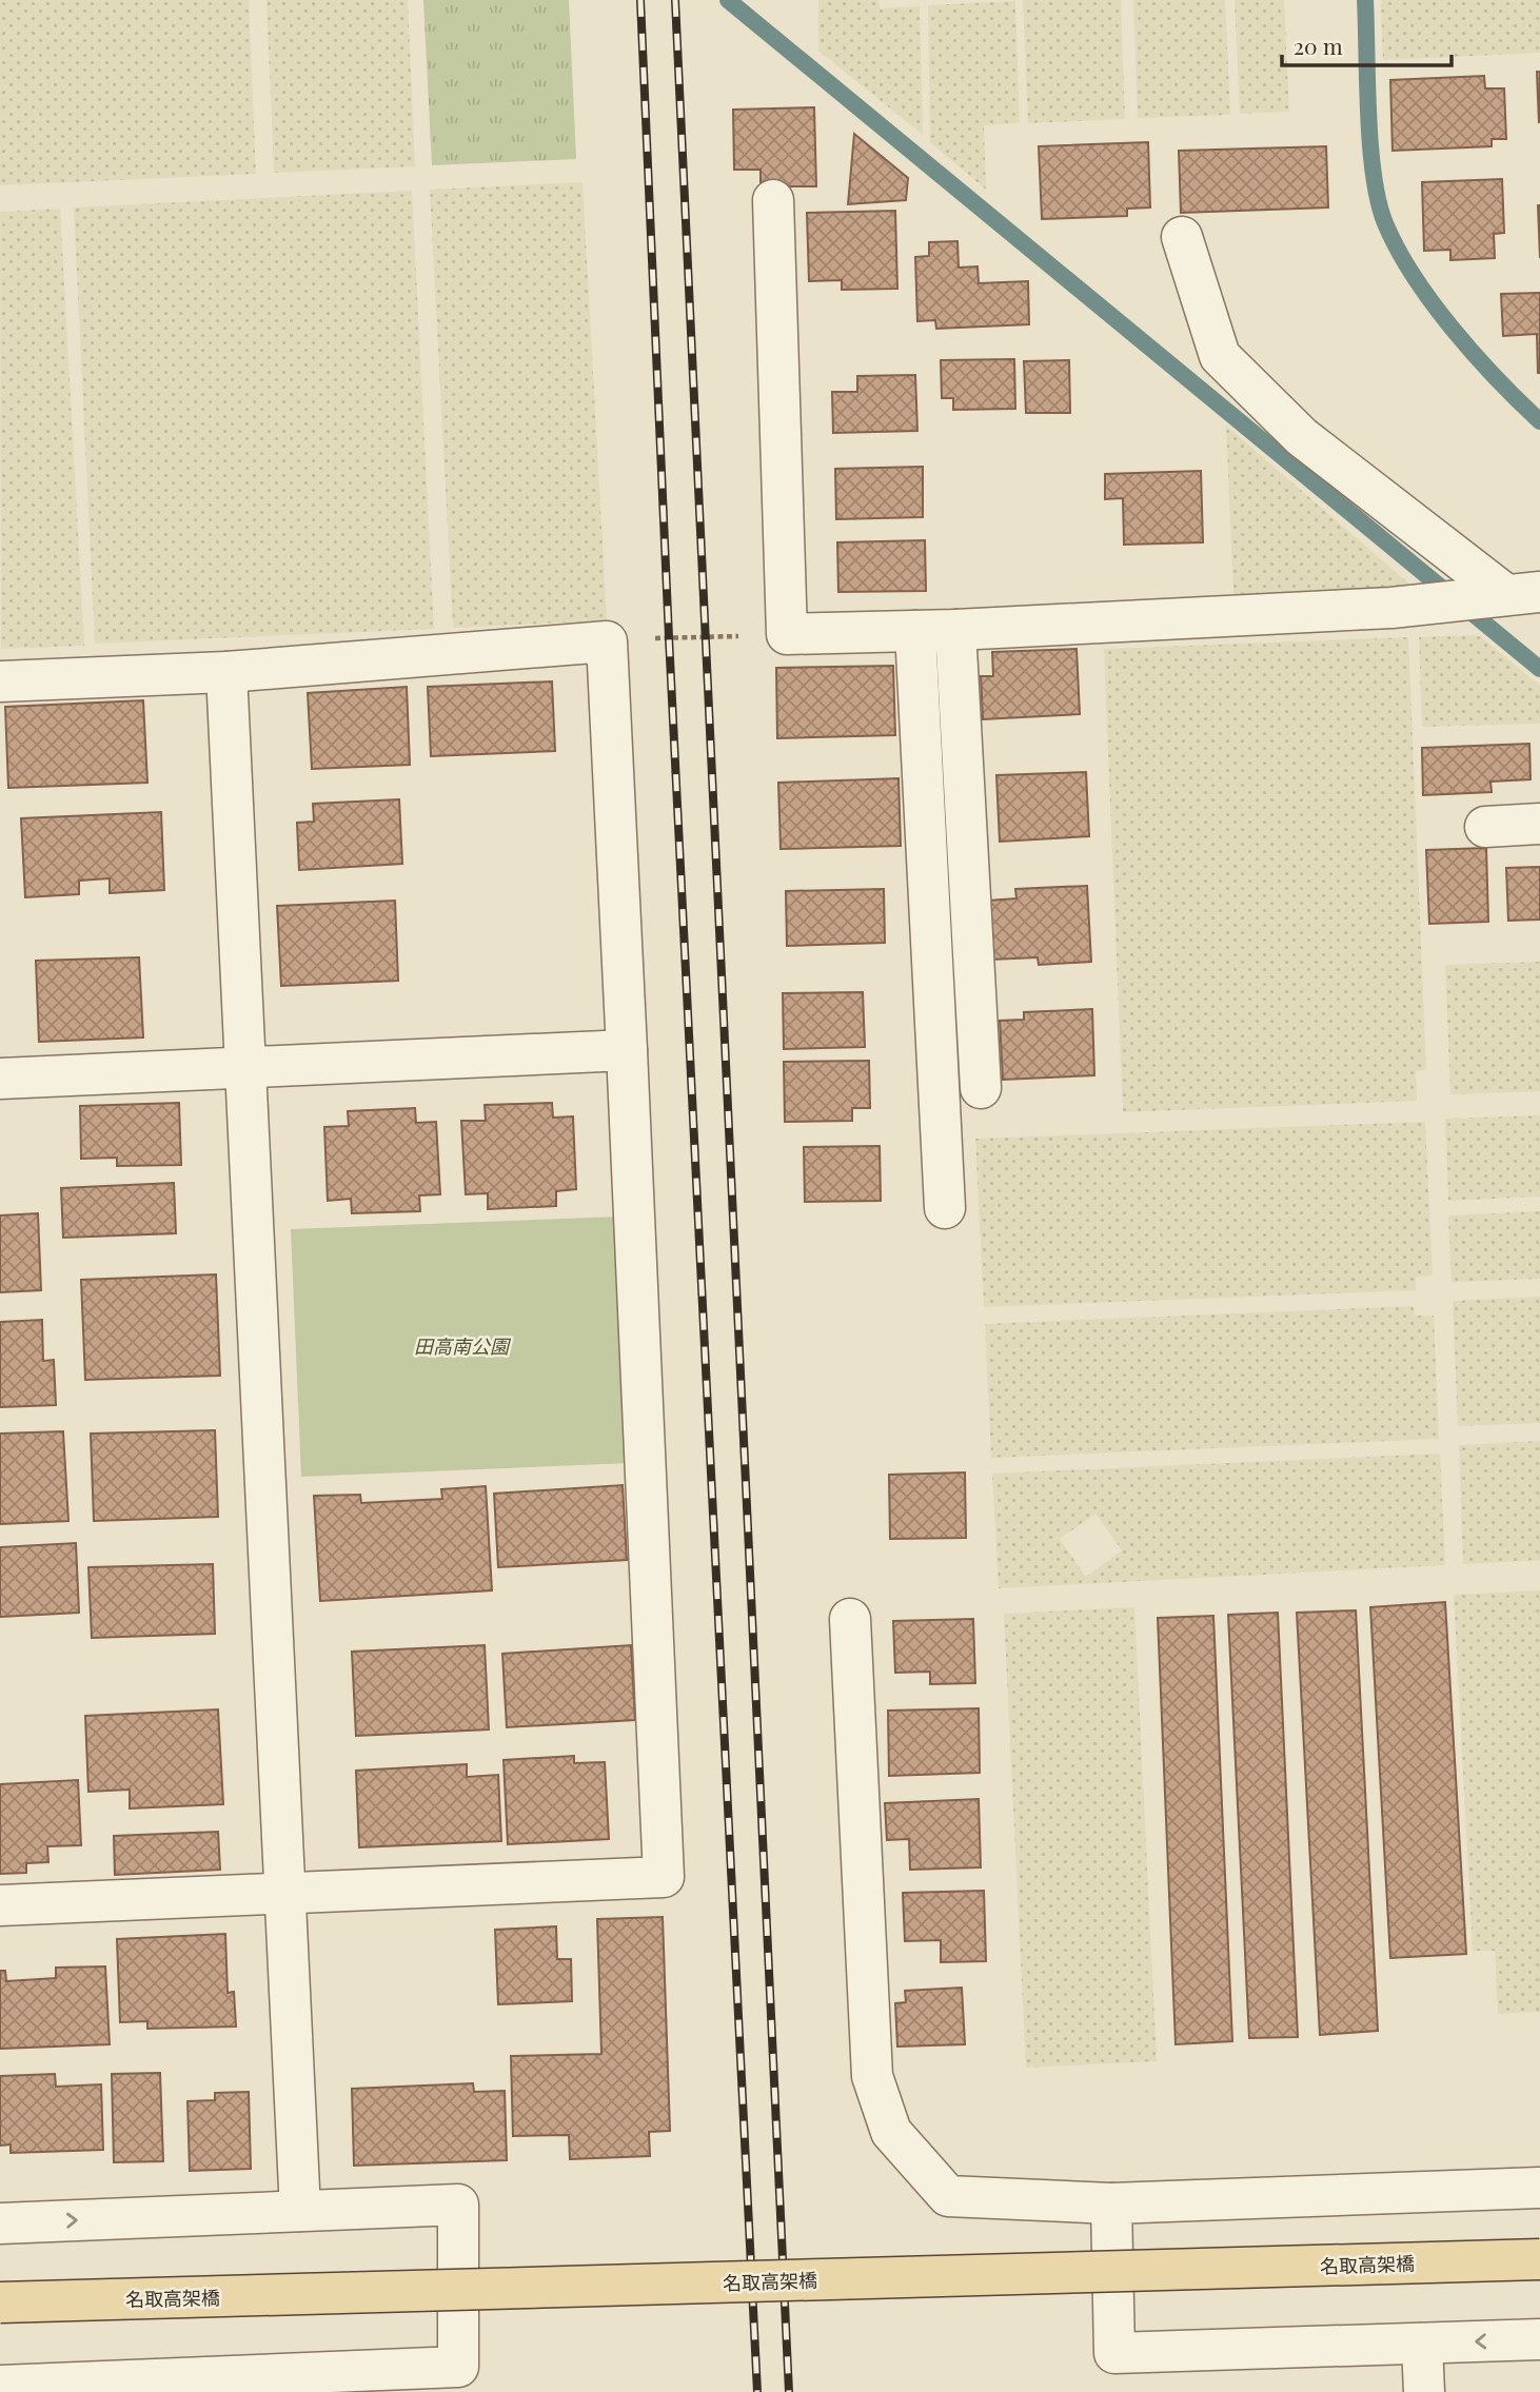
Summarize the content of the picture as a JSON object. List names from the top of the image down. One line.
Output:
{"streets":{"main road":["名取高架橋"]},"parks":["田高南公園"],"scale_bar":"20 m"}
